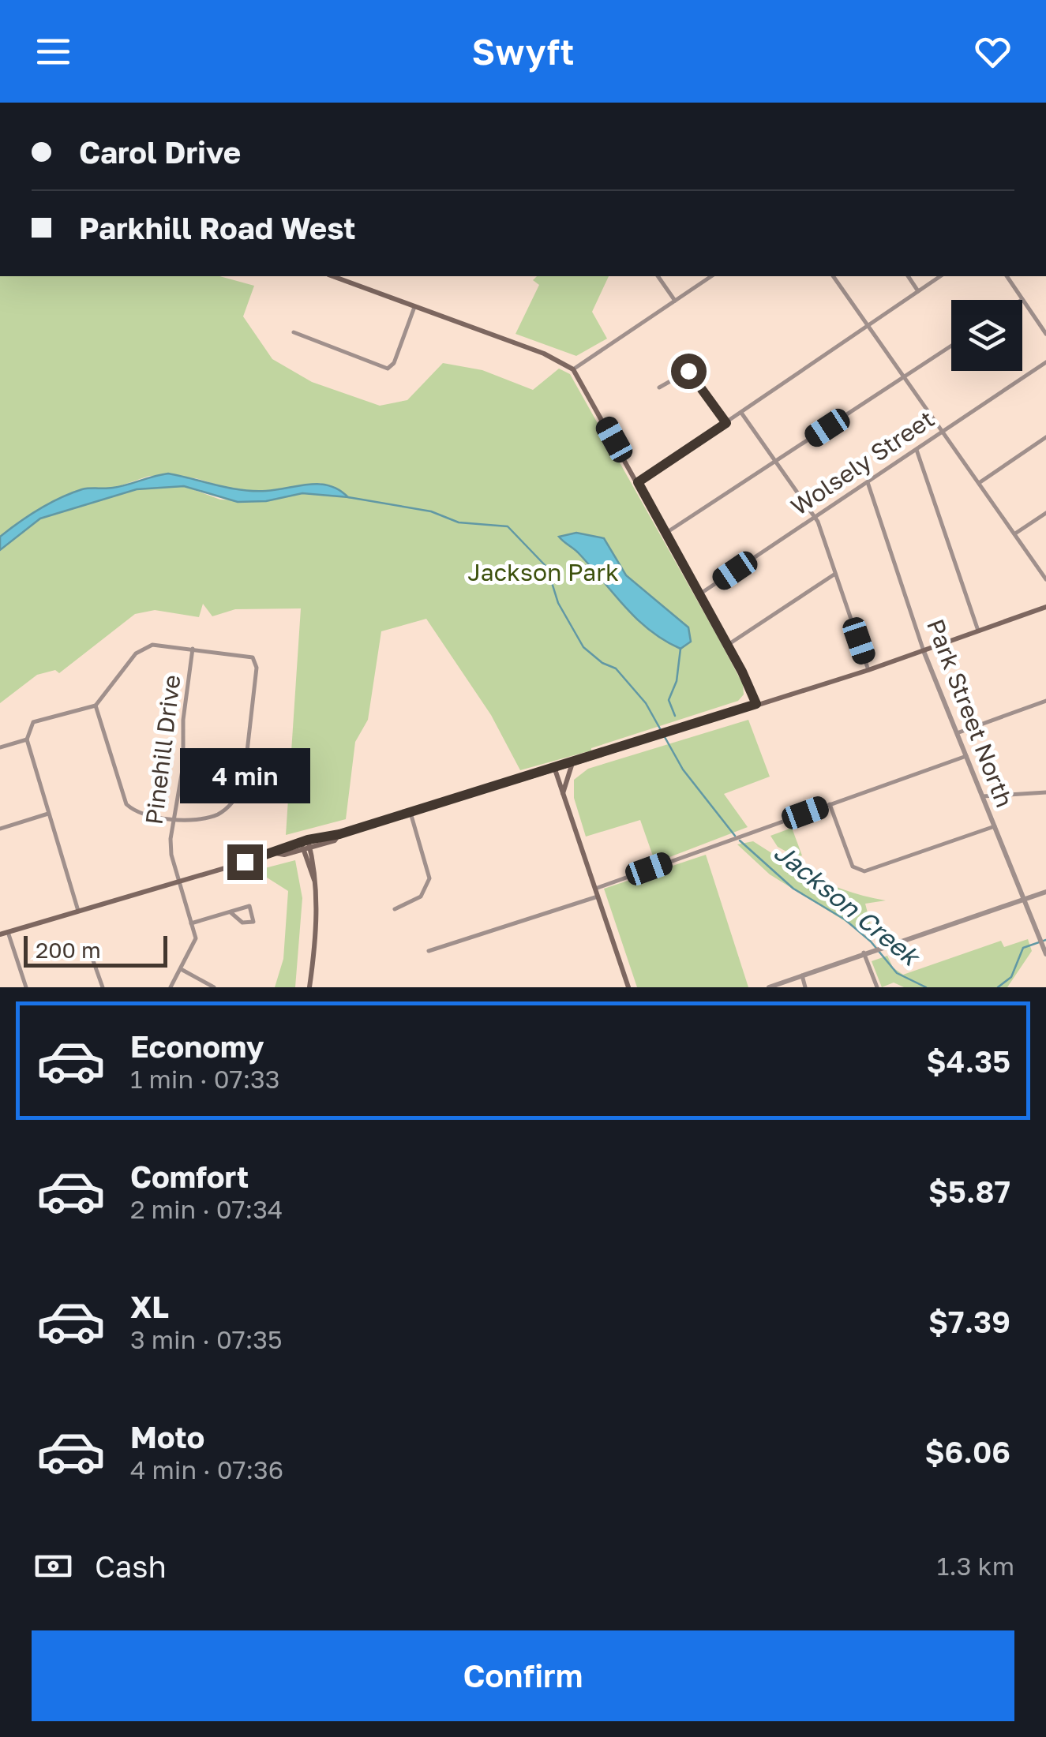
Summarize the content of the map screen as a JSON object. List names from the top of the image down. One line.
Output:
{"streets":{"street":["Wolsely Street","Park Street North","Pinehill Drive"]},"crossings":[["Wolsely Street","Park Street North"]],"water":["Jackson Creek"],"parks":["Jackson Park"],"scale_bar":"200 m","page":{"header":"Swyft","banner":["Carol Drive","Parkhill Road West"],"bubble":"4 min","scale":"200 m","list":[{"name":"Economy","note":"1 min · 07:33","value":"$4.35"},{"name":"Comfort","note":"2 min · 07:34","value":"$5.87"},{"name":"XL","note":"3 min · 07:35","value":"$7.39"},{"name":"Moto","note":"4 min · 07:36","value":"$6.06"}],"pay":["Cash","1.3 km"],"buttons":"Confirm"}}
